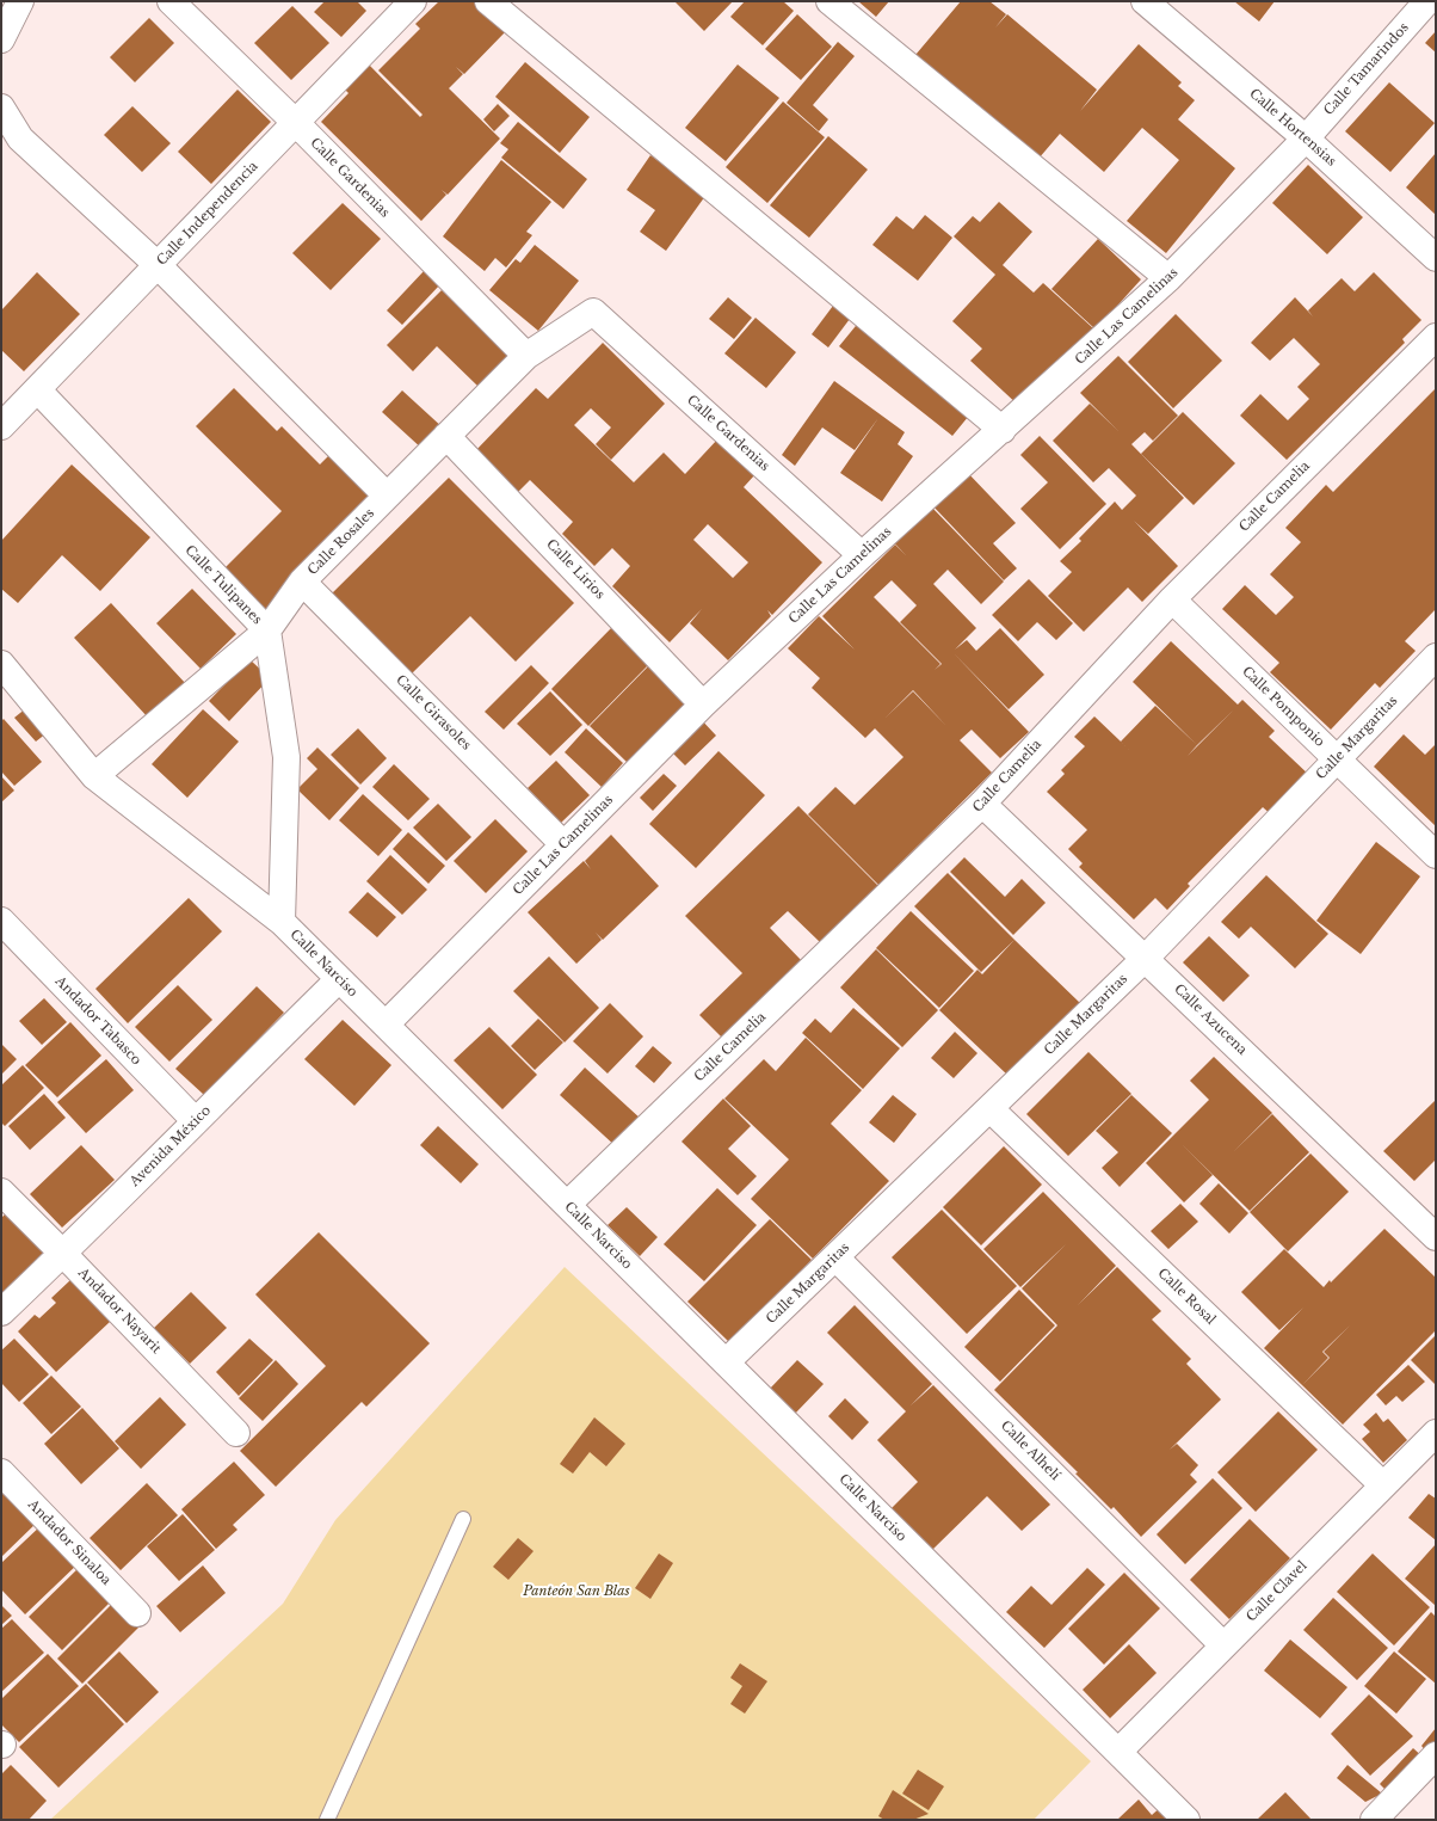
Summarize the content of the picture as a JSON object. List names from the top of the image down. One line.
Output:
{"streets":{"street":["Calle Tamarindos","Calle Hortensias","Calle Gardenias","Calle Independencia","Calle Las Camelinas","Calle Camelia","Calle Rosales","Calle Lirios","Calle Tulipanes","Calle Pomponio","Calle Girasoles","Calle Margaritas","Calle Narciso","Calle Azucena","Andador Tabasco","Avenida México","Calle Rosal","Andador Nayarit","Calle Alhelí","Andador Sinaloa","Calle Clavel"]},"crossings":[["Calle Tamarindos","Calle Hortensias"],["Calle Tamarindos","Calle Las Camelinas"],["Calle Hortensias","Calle Las Camelinas"],["Calle Gardenias","Calle Independencia"],["Calle Gardenias","Calle Las Camelinas"],["Calle Gardenias","Calle Rosales"],["Calle Independencia","Calle Tulipanes"],["Calle Las Camelinas","Calle Lirios"],["Calle Las Camelinas","Calle Girasoles"],["Calle Las Camelinas","Calle Narciso"],["Calle Camelia","Calle Pomponio"],["Calle Camelia","Calle Narciso"],["Calle Camelia","Calle Azucena"],["Calle Rosales","Calle Lirios"],["Calle Rosales","Calle Tulipanes"],["Calle Rosales","Calle Girasoles"],["Calle Rosales","Calle Narciso"],["Calle Tulipanes","Calle Narciso"],["Calle Pomponio","Calle Margaritas"],["Calle Margaritas","Calle Narciso"],["Calle Margaritas","Calle Azucena"],["Calle Margaritas","Calle Rosal"],["Calle Margaritas","Calle Alhelí"],["Calle Narciso","Avenida México"],["Calle Narciso","Calle Clavel"],["Andador Tabasco","Avenida México"],["Avenida México","Andador Nayarit"],["Calle Rosal","Calle Clavel"],["Calle Alhelí","Calle Clavel"]],"parks":["Panteón San Blas"]}
